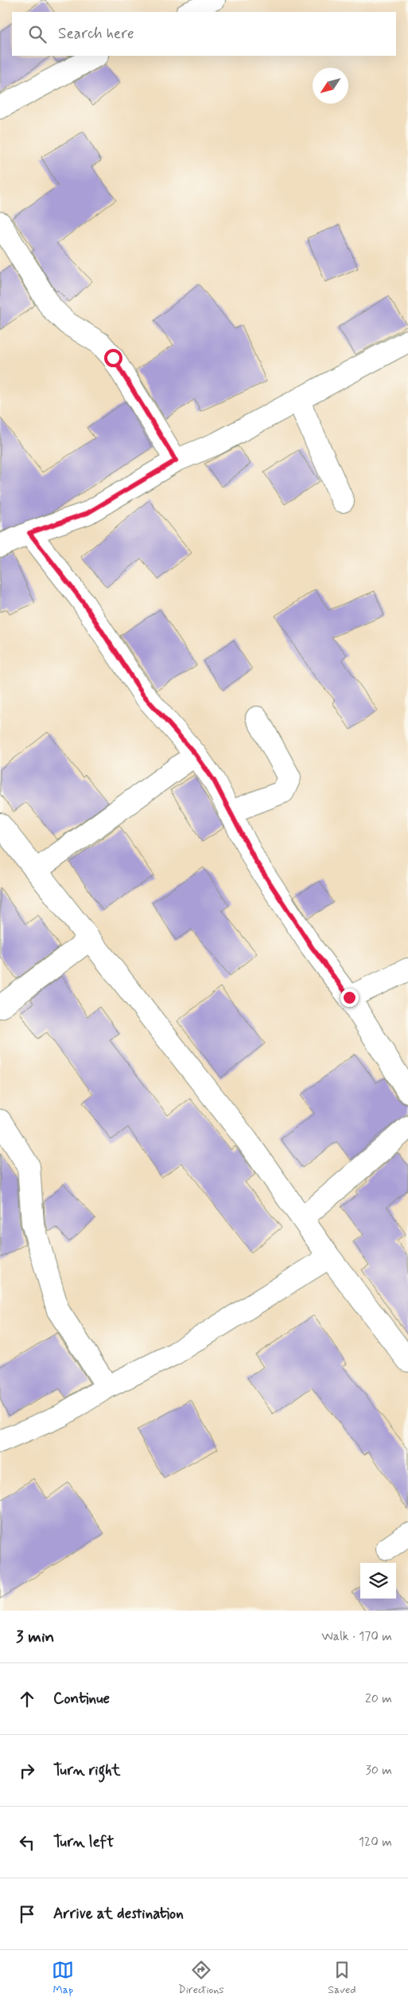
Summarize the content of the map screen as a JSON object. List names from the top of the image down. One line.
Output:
{"north":"bottom left","page":{"search":"Search here","heading":["3 min","Walk · 170 m"],"list":[["Continue","20 m"],["Turn right","30 m"],["Turn left","120 m"],"Arrive at destination"],"nav":["Map","Directions","Saved"]}}
